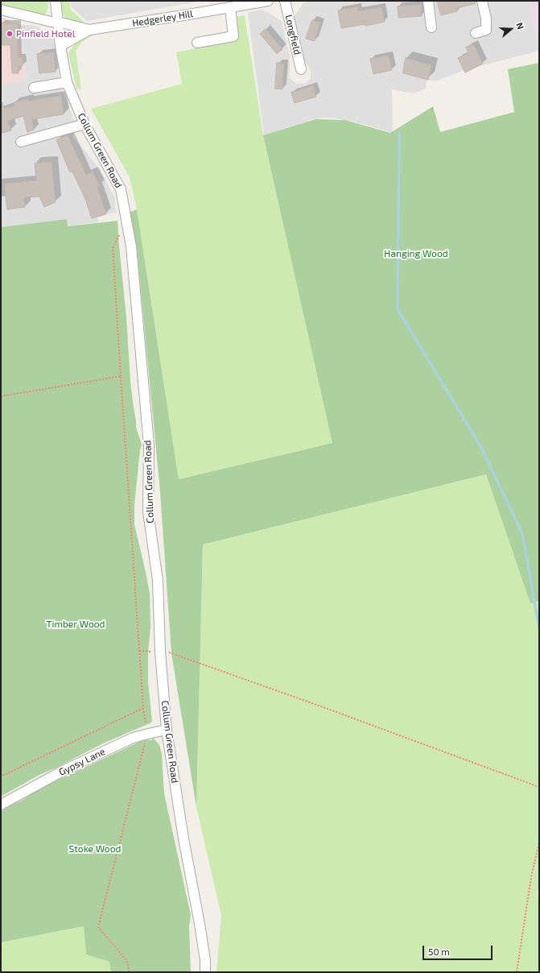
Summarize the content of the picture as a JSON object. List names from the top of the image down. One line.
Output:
{"streets":{"street":["Hedgerley Hill","Longfield","Collum Green Road","Gypsy Lane"]},"crossings":[["Hedgerley Hill","Collum Green Road"],["Collum Green Road","Gypsy Lane"]],"parks":["Hanging Wood","Timber Wood","Stoke Wood"],"places":["Pinfield Hotel"],"scale_bar":"50 m","north":"right"}
